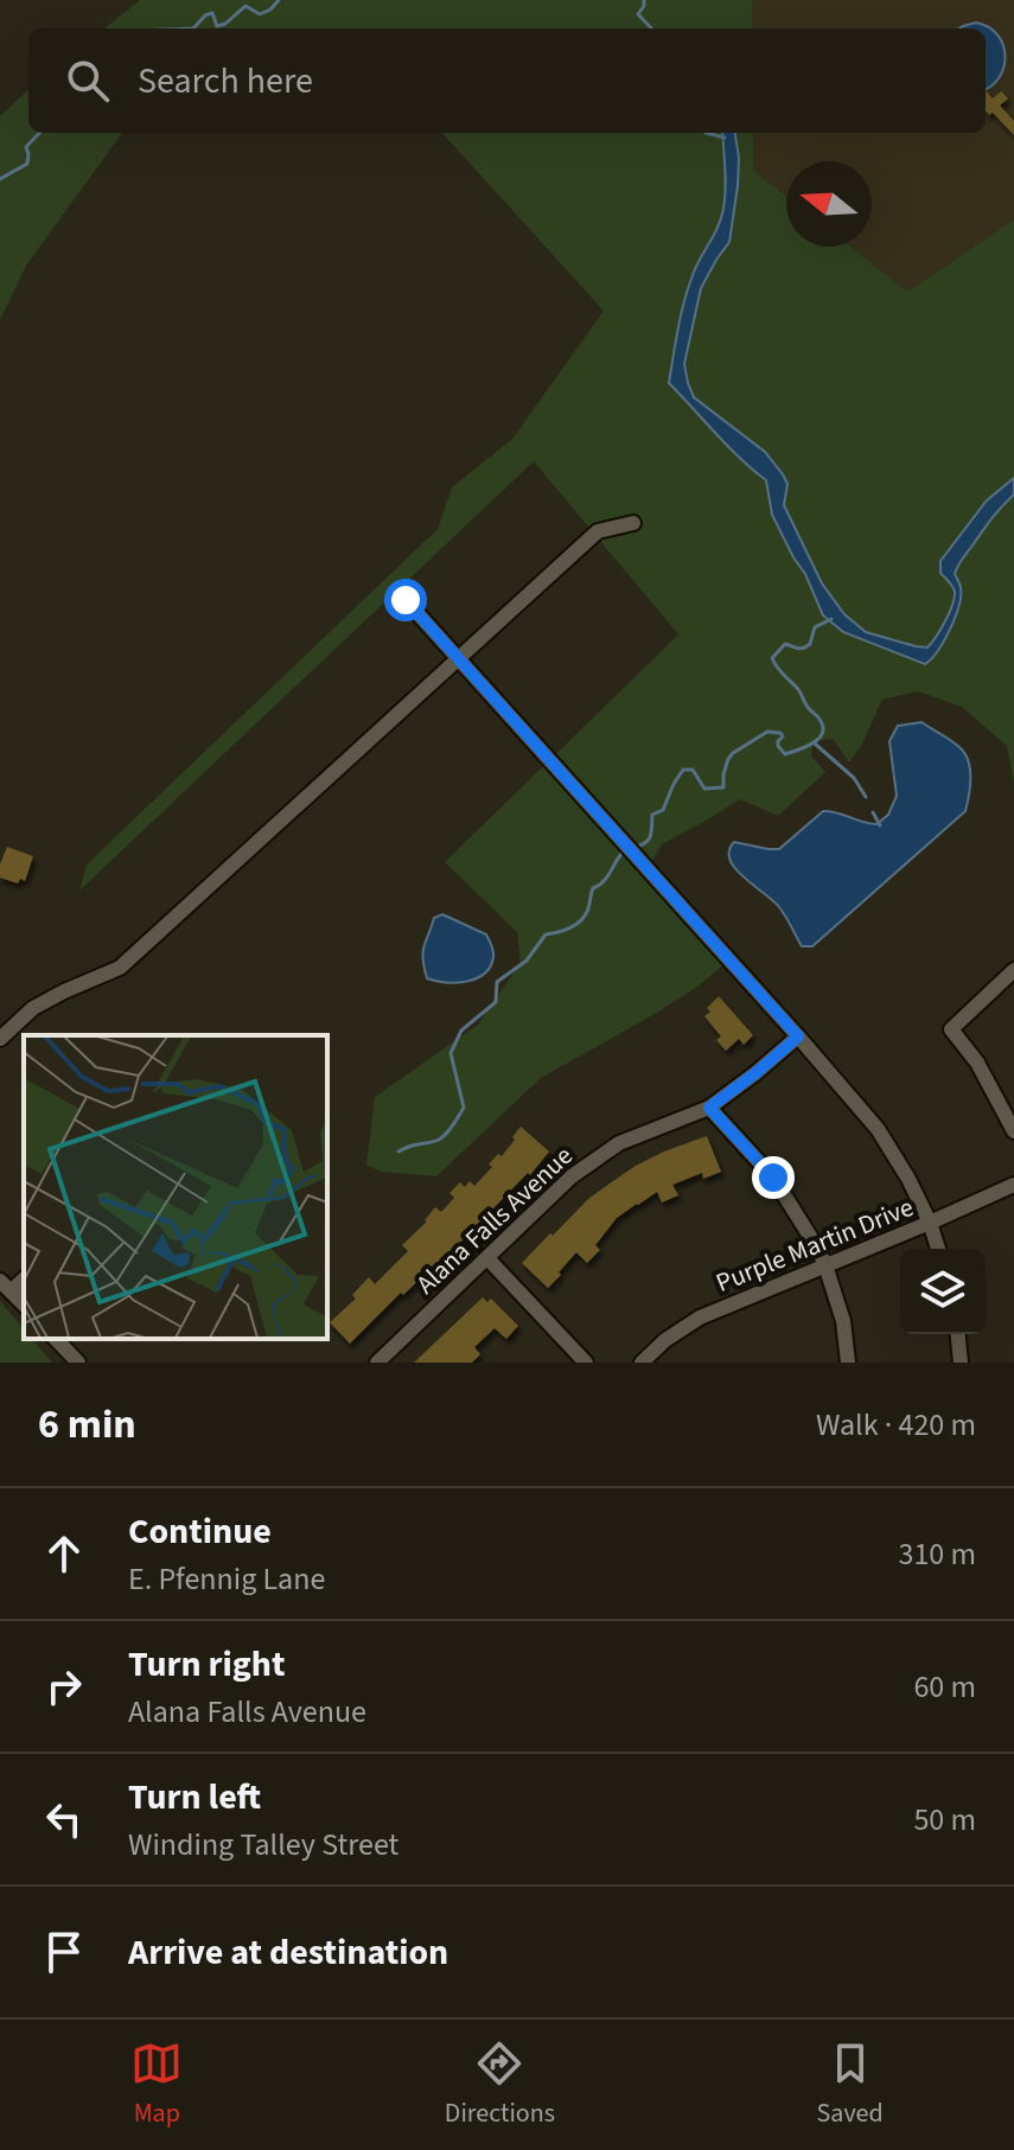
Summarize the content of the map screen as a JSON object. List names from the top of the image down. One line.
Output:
{"streets":{"street":["Alana Falls Avenue","Purple Martin Drive"]},"north":"left","page":{"search":"Search here","heading":["6 min","Walk · 420 m"],"list":[["Continue","E. Pfennig Lane","310 m"],["Turn right","Alana Falls Avenue","60 m"],["Turn left","Winding Talley Street","50 m"],"Arrive at destination"],"nav":["Map","Directions","Saved"]}}
